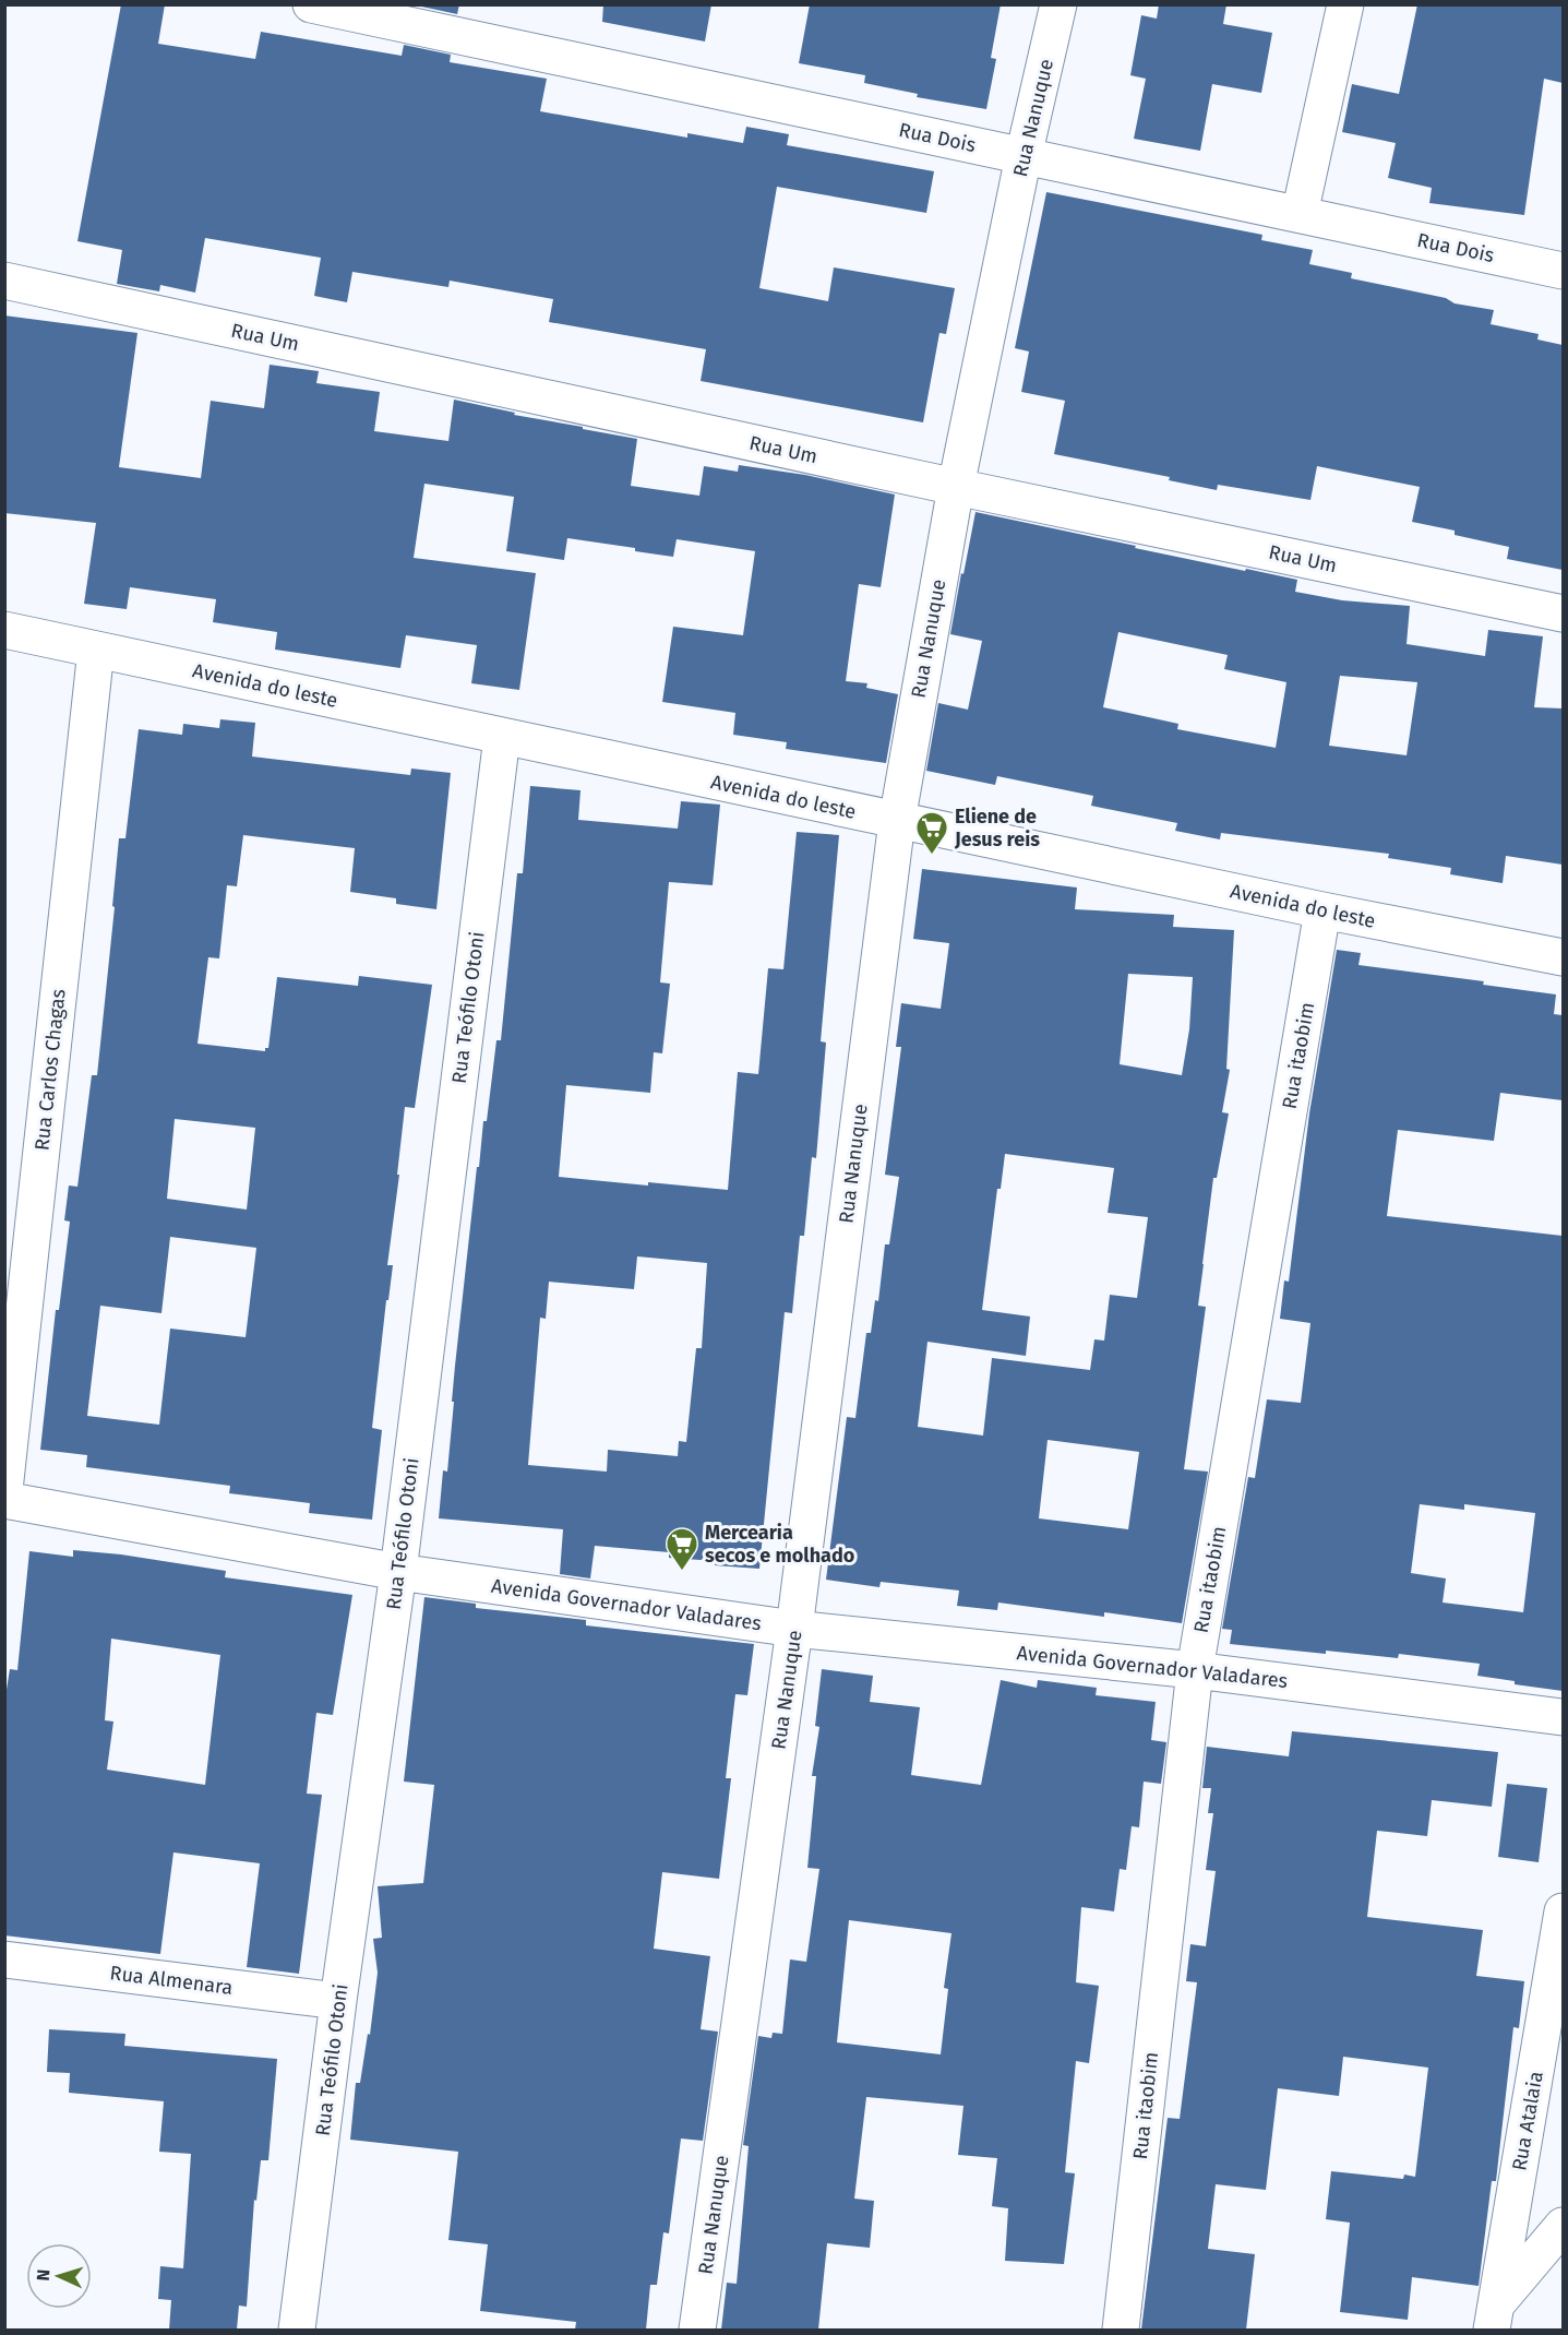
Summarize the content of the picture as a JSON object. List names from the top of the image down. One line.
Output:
{"streets":{"street":["Rua Nanuque","Rua Dois","Rua Um","Avenida do leste","Rua Teófilo Otoni","Rua itaobim","Rua Carlos Chagas","Avenida Governador Valadares","Rua Almenara","Rua Atalaia"]},"crossings":[["Rua Nanuque","Rua Dois"],["Rua Nanuque","Rua Um"],["Rua Nanuque","Avenida do leste"],["Rua Nanuque","Avenida Governador Valadares"],["Avenida do leste","Rua Teófilo Otoni"],["Avenida do leste","Rua itaobim"],["Avenida do leste","Rua Carlos Chagas"],["Rua Teófilo Otoni","Avenida Governador Valadares"],["Rua Teófilo Otoni","Rua Almenara"],["Rua itaobim","Avenida Governador Valadares"]],"places":{"supermarket":["Eliene de Jesus reis","Mercearia secos e molhado"]},"north":"left"}
